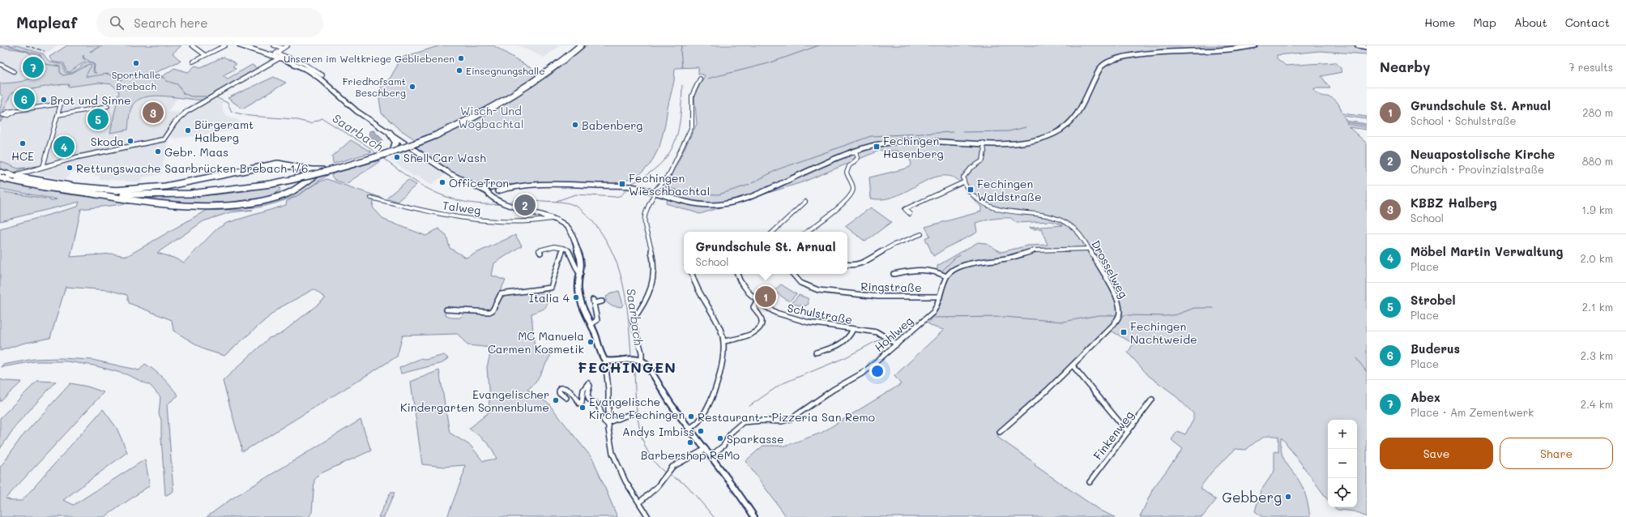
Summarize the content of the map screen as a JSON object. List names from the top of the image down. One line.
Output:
{"streets":{"street":["Talweg","Drosselweg","Ringstraße","Schulstraße","Hohlweg","Finkenweg"]},"crossings":[["Ringstraße","Hohlweg"],["Schulstraße","Hohlweg"]],"districts":["FECHINGEN"],"water":["Saarbach"],"parks":["Wisch- Und Wogbachtal"],"places":{"other":["Unseren im Weltkriege Gebliebenen","Sporthalle Brebach","Einsegnungshalle","Friedhofsamt Beschberg","Brot und Sinne","Babenberg","Bürgeramt Halberg","Skoda","HCE","Gebr. Maas","Shell Car Wash","Rettungswache Saarbrücken Brebach 1/6","OfficeTron","Italia 4","MC Manuela Carmen Kosmetik","Evangelischer Kindergarten Sonnenblume","Evangelische Kirche Fechingen","Restaurant - Pizzeria San Remo","Andys Imbiss","Sparkasse","Barbershop ReMo","Gebberg"],"transit":["Fechingen Hasenberg","Fechingen Wieschbachtal","Fechingen Waldstraße","Fechingen Nachtweide"]},"page":{"header":"Mapleaf","search":"Search here","nav":["Home","Map","About","Contact"],"heading":["Nearby","7 results"],"pins":["7","6","3","5","4","2","1"],"list":[{"mark":"1","name":"Grundschule St. Arnual","note":"School · Schulstraße","value":"280 m"},{"mark":"2","name":"Neuapostolische Kirche","note":"Church · Provinzialstraße","value":"880 m"},{"mark":"3","name":"KBBZ Halberg","note":"School","value":"1.9 km"},{"mark":"4","name":"Möbel Martin Verwaltung","note":"Place","value":"2.0 km"},{"mark":"5","name":"Strobel","note":"Place","value":"2.1 km"},{"mark":"6","name":"Buderus","note":"Place","value":"2.3 km"},{"mark":"7","name":"Abex","note":"Place · Am Zementwerk","value":"2.4 km"}],"popup":["Grundschule St. Arnual","School"],"map_buttons":["+","−"],"buttons":["Save","Share"]}}
